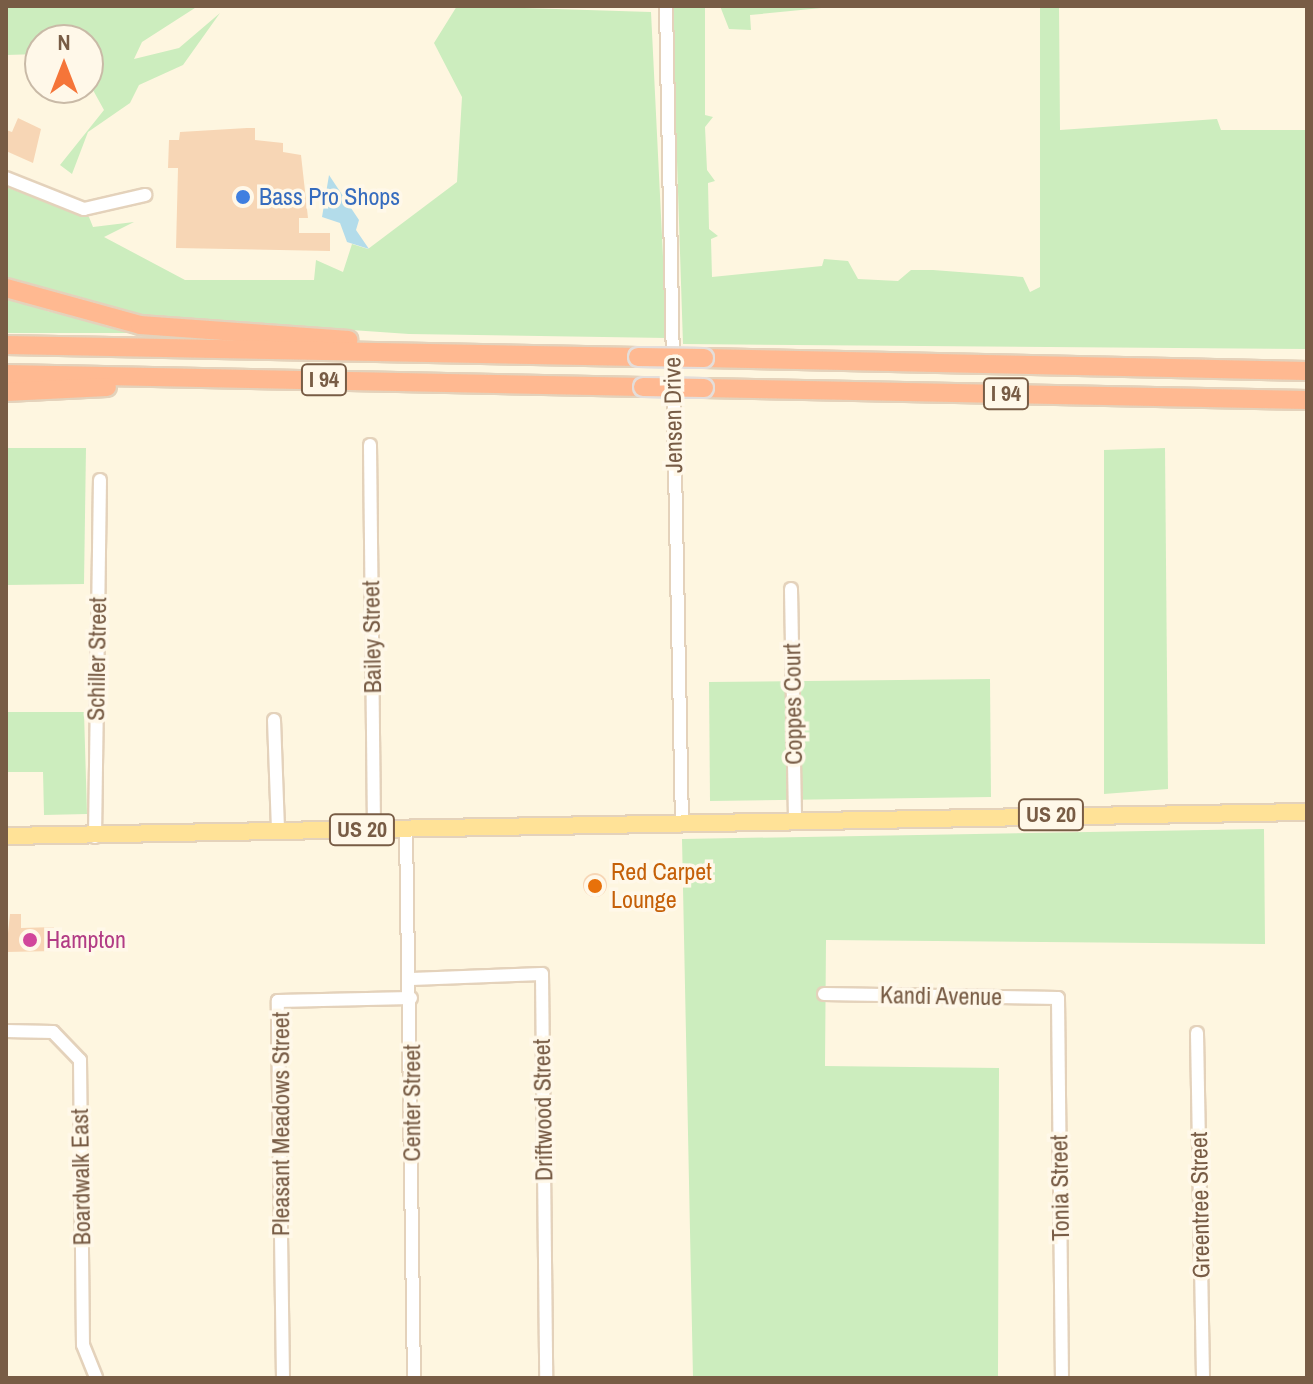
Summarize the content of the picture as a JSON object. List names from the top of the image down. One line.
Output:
{"streets":{"highway":["I 94"],"main road":["US 20"],"street":["Jensen Drive","Bailey Street","Schiller Street","Coppes Court","Kandi Avenue","Center Street","Driftwood Street","Pleasant Meadows Street","Boardwalk East","Tonia Street","Greentree Street"]},"crossings":[["Jensen Drive","US 20"],["Bailey Street","US 20"],["Schiller Street","US 20"],["Coppes Court","US 20"],["US 20","Center Street"],["Kandi Avenue","Tonia Street"],["Center Street","Driftwood Street"],["Center Street","Pleasant Meadows Street"]],"places":["Bass Pro Shops","Red Carpet Lounge","Hampton"],"north":"top"}
